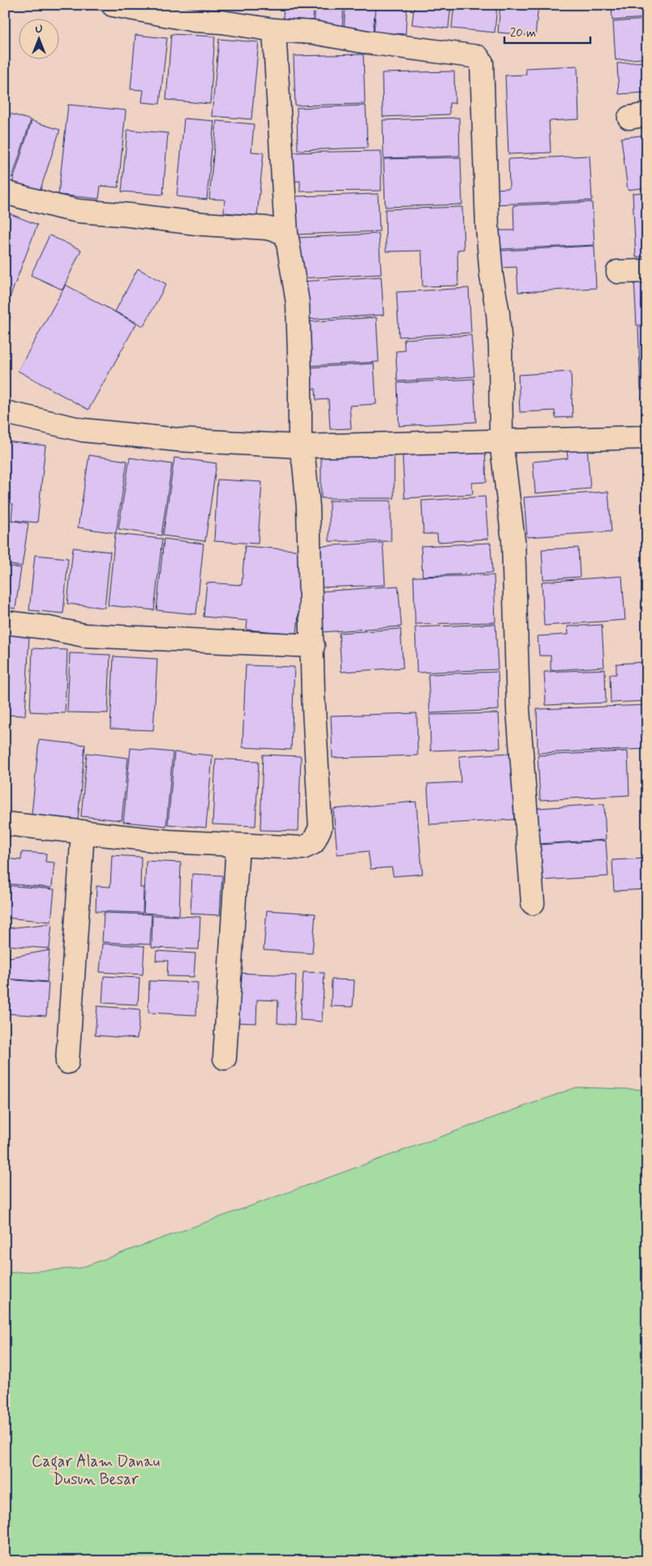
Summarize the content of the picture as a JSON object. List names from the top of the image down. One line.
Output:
{"parks":["Cagar Alam Danau Dusun Besar"],"scale_bar":"20 m","north":"top"}
